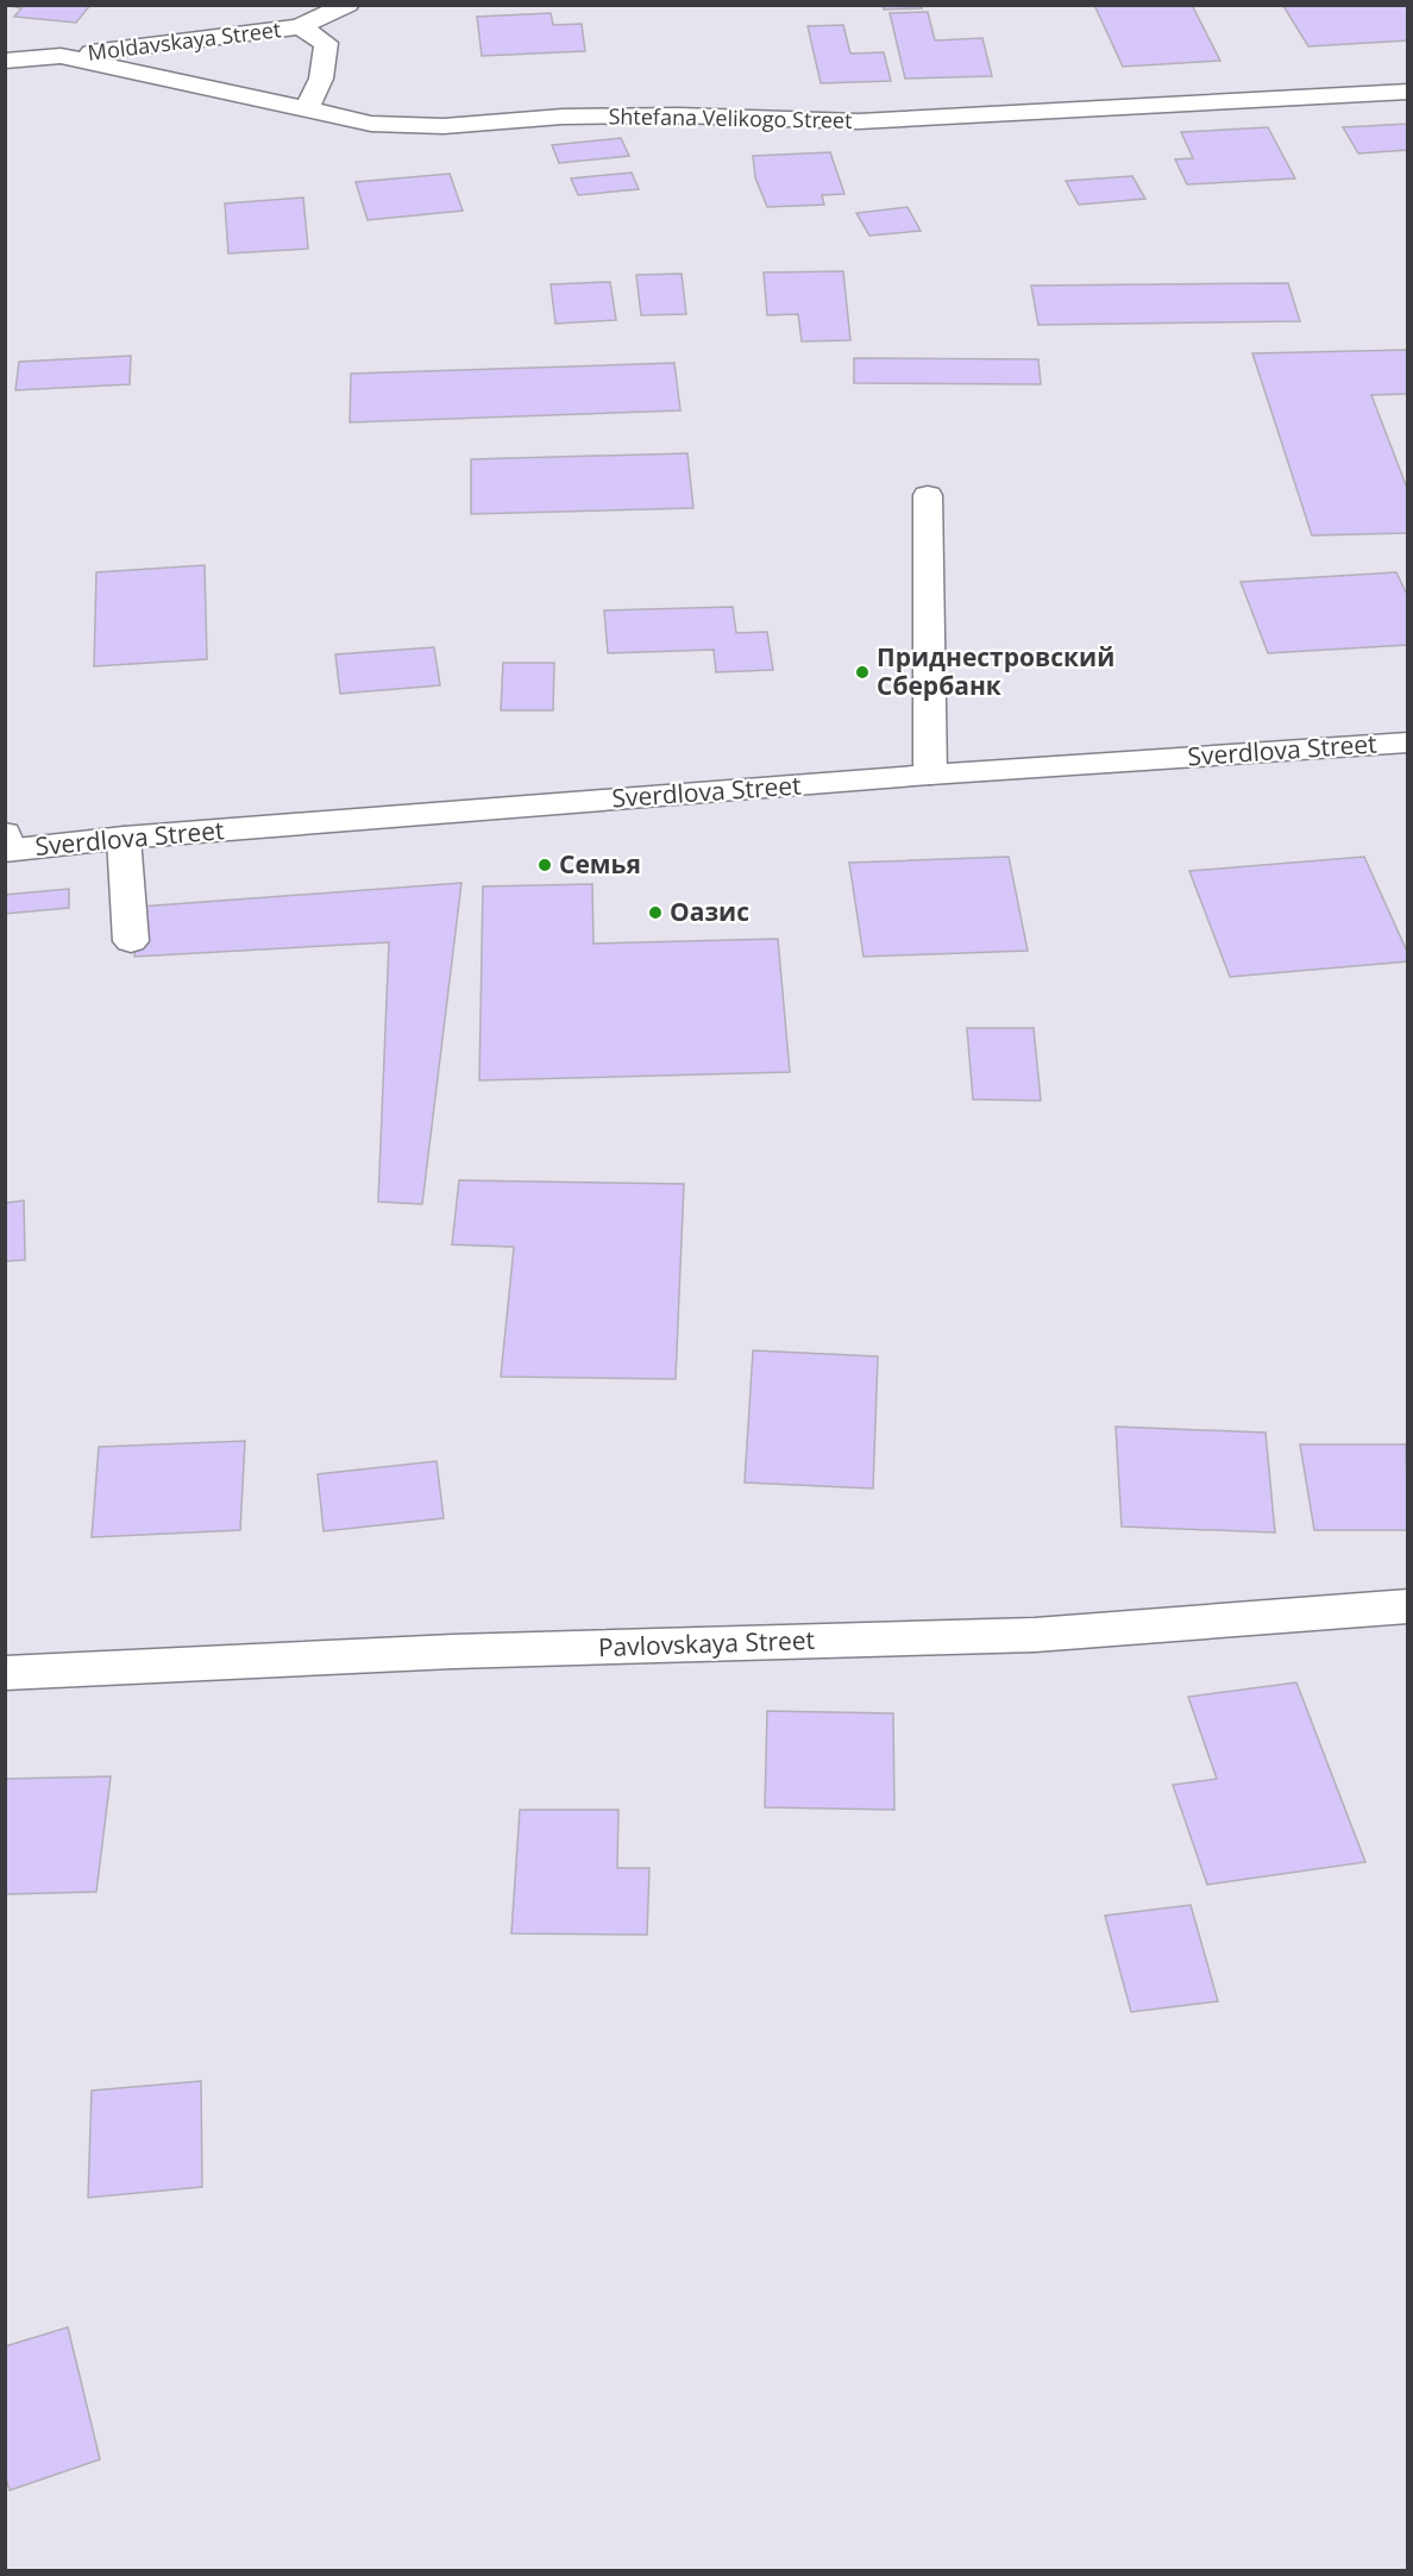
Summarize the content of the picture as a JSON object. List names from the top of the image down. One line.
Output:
{"streets":{"main road":["Moldavskaya Street","Shtefana Velikogo Street","Sverdlova Street","Pavlovskaya Street"]},"crossings":[["Moldavskaya Street","Shtefana Velikogo Street"]],"places":["Приднестровский Сбербанк","Семья","Оазис"]}
